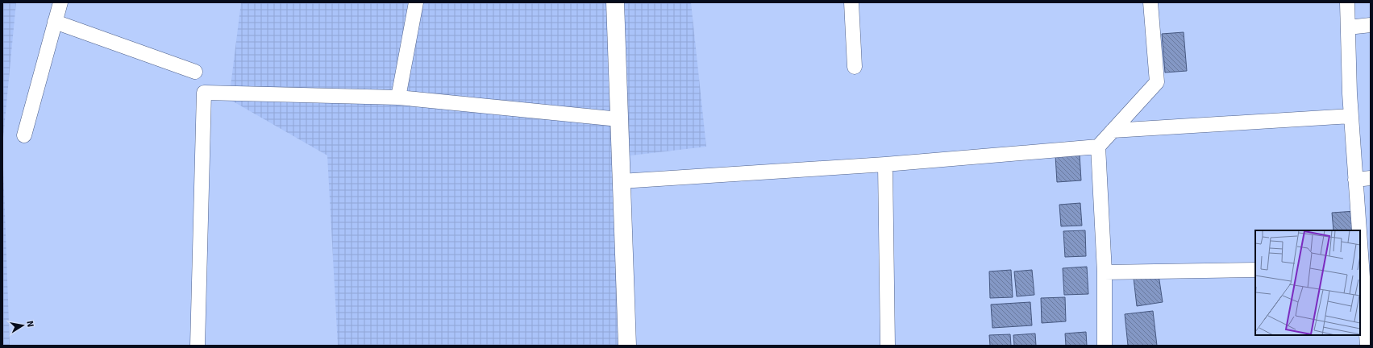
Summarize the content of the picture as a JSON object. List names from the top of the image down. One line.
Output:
{"north":"right"}
